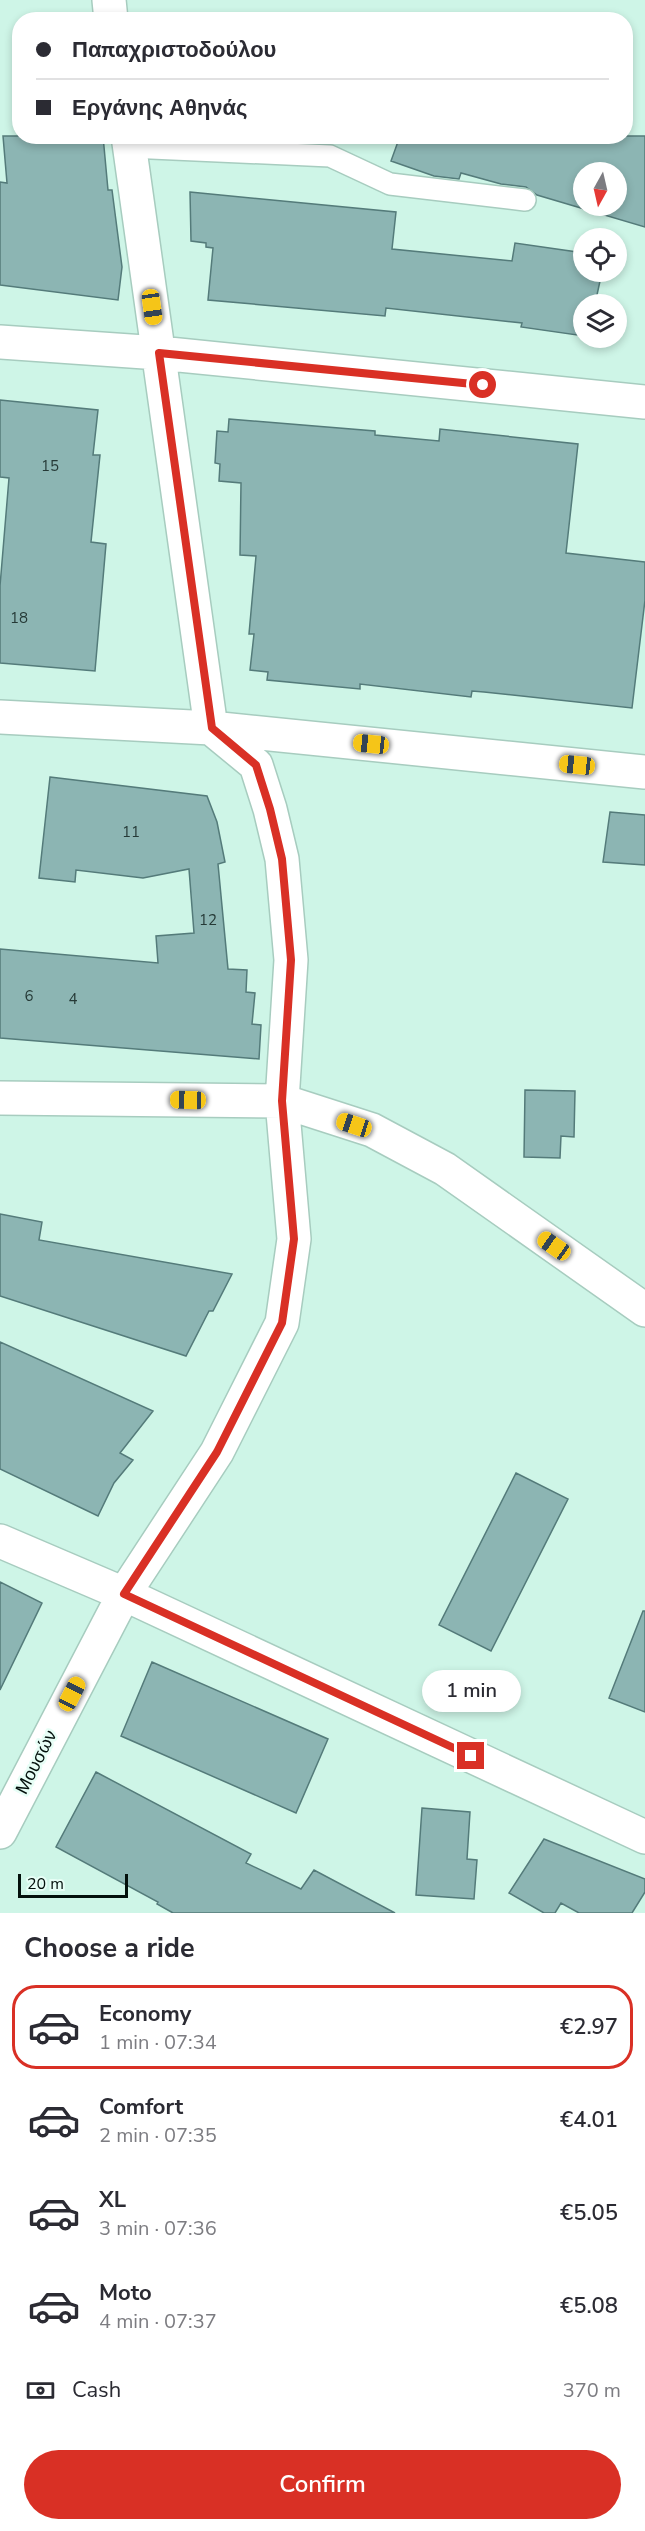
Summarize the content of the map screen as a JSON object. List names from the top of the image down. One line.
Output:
{"streets":{"street":["Μουσών"]},"house_numbers":["15","18","11","12","6","4"],"scale_bar":"20 m","north":"bottom","page":{"banner":["Παπαχριστοδούλου","Εργάνης Αθηνάς"],"bubble":"1 min","scale":"20 m","heading":"Choose a ride","list":[{"name":"Economy","note":"1 min · 07:34","value":"€2.97"},{"name":"Comfort","note":"2 min · 07:35","value":"€4.01"},{"name":"XL","note":"3 min · 07:36","value":"€5.05"},{"name":"Moto","note":"4 min · 07:37","value":"€5.08"}],"pay":["Cash","370 m"],"buttons":"Confirm"}}
